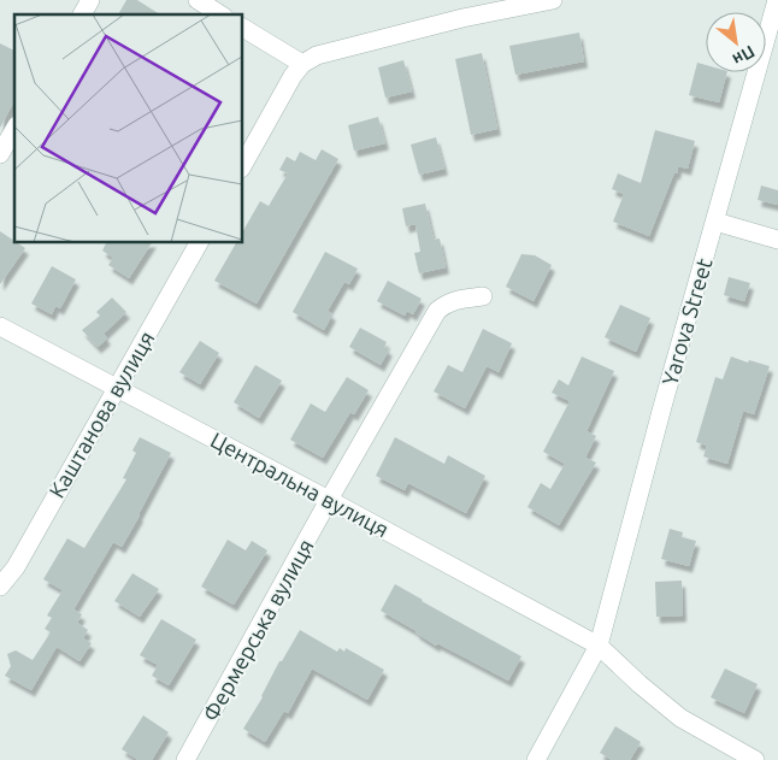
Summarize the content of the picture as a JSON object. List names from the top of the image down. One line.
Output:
{"streets":{"street":["Yarova Street","Каштанова вулиця","Центральна вулиця","Фермерська вулиця"]},"crossings":[["Yarova Street","Центральна вулиця"],["Каштанова вулиця","Центральна вулиця"],["Центральна вулиця","Фермерська вулиця"]],"north":"bottom right"}
